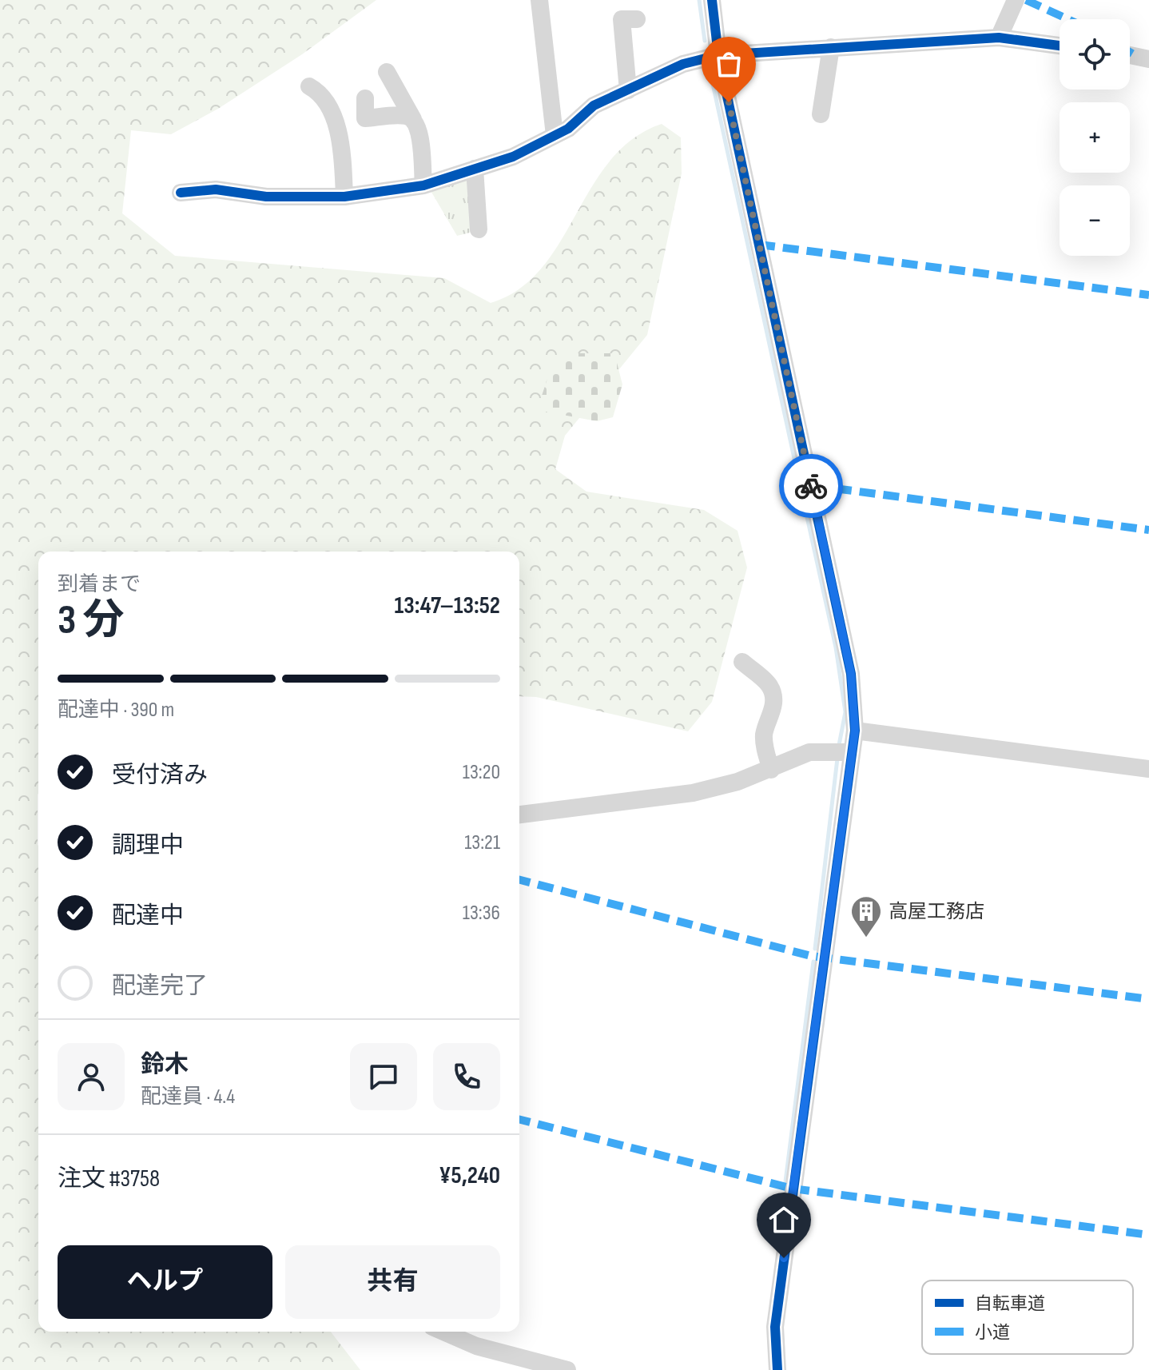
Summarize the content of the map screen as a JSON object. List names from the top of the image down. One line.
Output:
{"places":{"building":["高屋工務店"]},"legend":["自転車道","小道"],"page":{"map_buttons":["+","−"],"heading":["3 分","到着まで","13:47–13:52"],"panel":["鈴木","配達員 · 4.4","注文 #3758","¥5,240"],"bar":"配達中 · 390 m","list":[["受付済み","13:20"],["調理中","13:21"],["配達中","13:36"],"配達完了"],"buttons":["ヘルプ","共有"]}}
